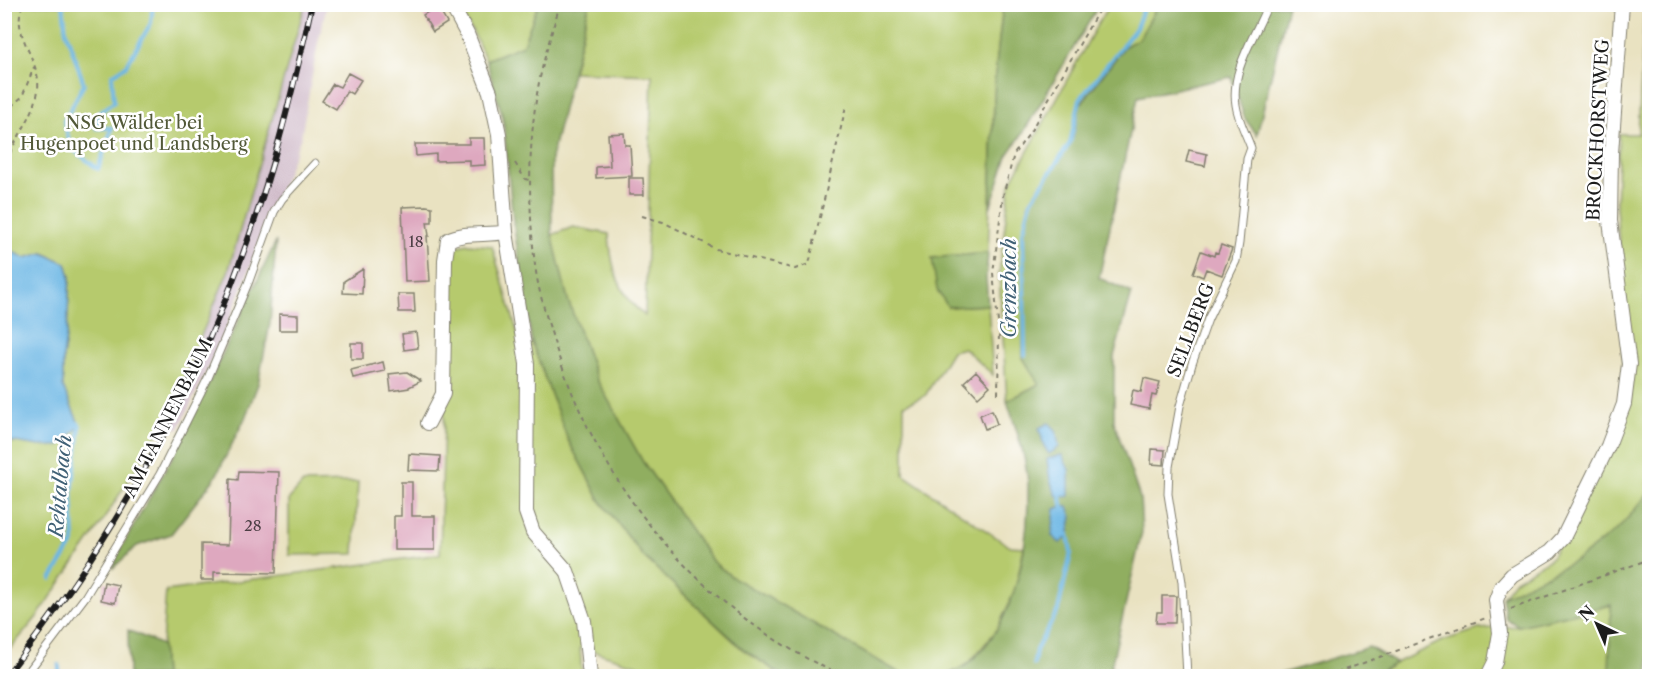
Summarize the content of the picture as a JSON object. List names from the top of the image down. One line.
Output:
{"streets":{"street":["BROCKHORSTWEG"],"lane":["SELLBERG","AM TANNENBAUM"]},"water":["Grenzbach","Rehtalbach"],"parks":["NSG Wälder bei Hugenpoet und Landsberg"],"house_numbers":["18","28"],"north":"top left"}
